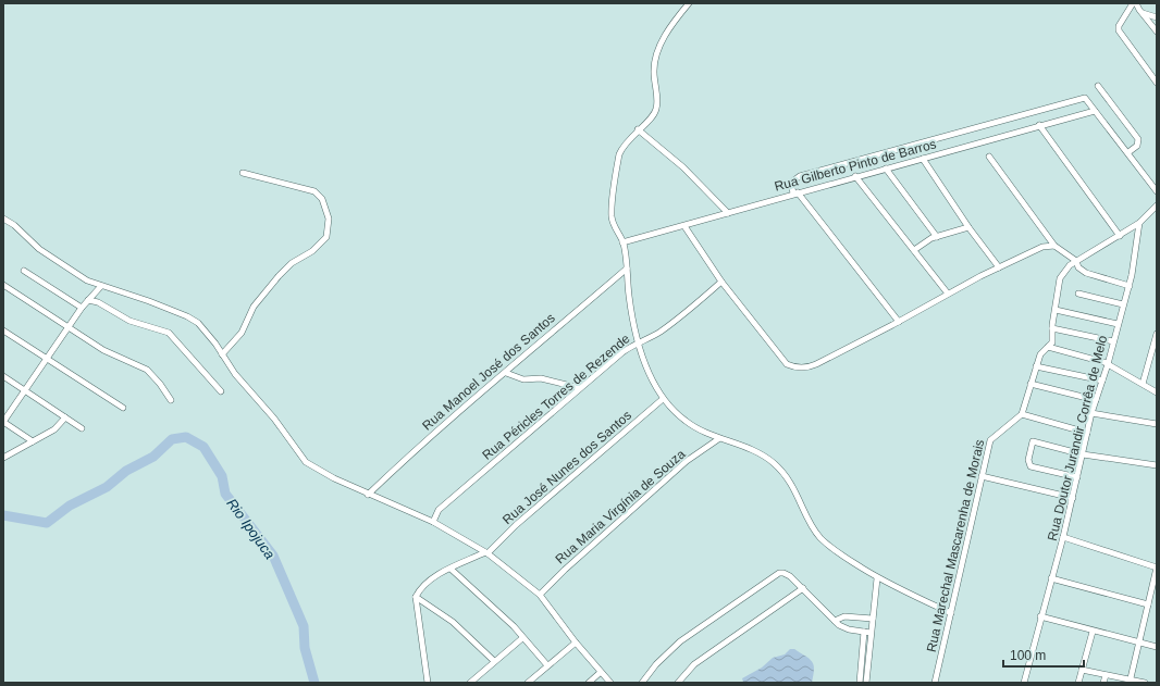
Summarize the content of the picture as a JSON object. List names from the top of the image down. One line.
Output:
{"streets":{"street":["Rua Gilberto Pinto de Barros","Rua Manoel José dos Santos","Rua Péricles Torres de Rezende","Rua Doutor Jurandir Corrêa de Melo","Rua José Nunes dos Santos","Rua Maria Virgínia de Souza","Rua Marechal Mascarenha de Morais"]},"water":["Rio Ipojuca"],"scale_bar":"100 m"}
